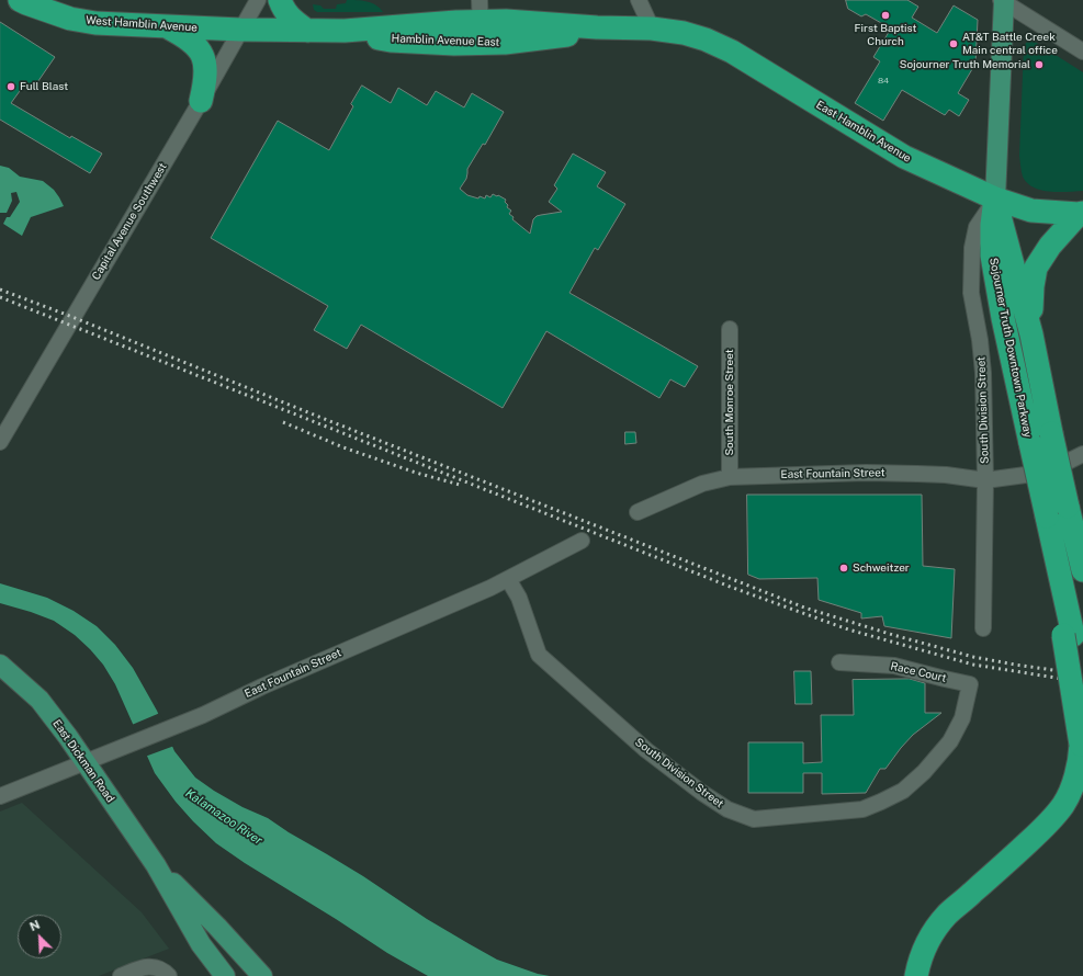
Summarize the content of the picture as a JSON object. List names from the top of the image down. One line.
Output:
{"streets":{"highway":["West Hamblin Avenue","Hamblin Avenue East","East Hamblin Avenue","Sojourner Truth Downtown Parkway"],"main road":["East Dickman Road"],"street":["Capital Avenue Southwest","South Monroe Street","South Division Street","East Fountain Street","Race Court"]},"crossings":[["West Hamblin Avenue","Hamblin Avenue East"],["West Hamblin Avenue","Capital Avenue Southwest"],["Hamblin Avenue East","East Hamblin Avenue"],["Hamblin Avenue East","Capital Avenue Southwest"],["East Hamblin Avenue","Sojourner Truth Downtown Parkway"],["East Hamblin Avenue","South Division Street"],["Sojourner Truth Downtown Parkway","South Division Street"],["South Monroe Street","East Fountain Street"],["South Division Street","East Fountain Street"],["South Division Street","Race Court"],["East Fountain Street","East Dickman Road"]],"water":["Kalamazoo River"],"places":["First Baptist Church","AT&T Battle Creek Main central office","Sojourner Truth Memorial","Full Blast","Schweitzer"],"house_numbers":["84"],"north":"top left"}
